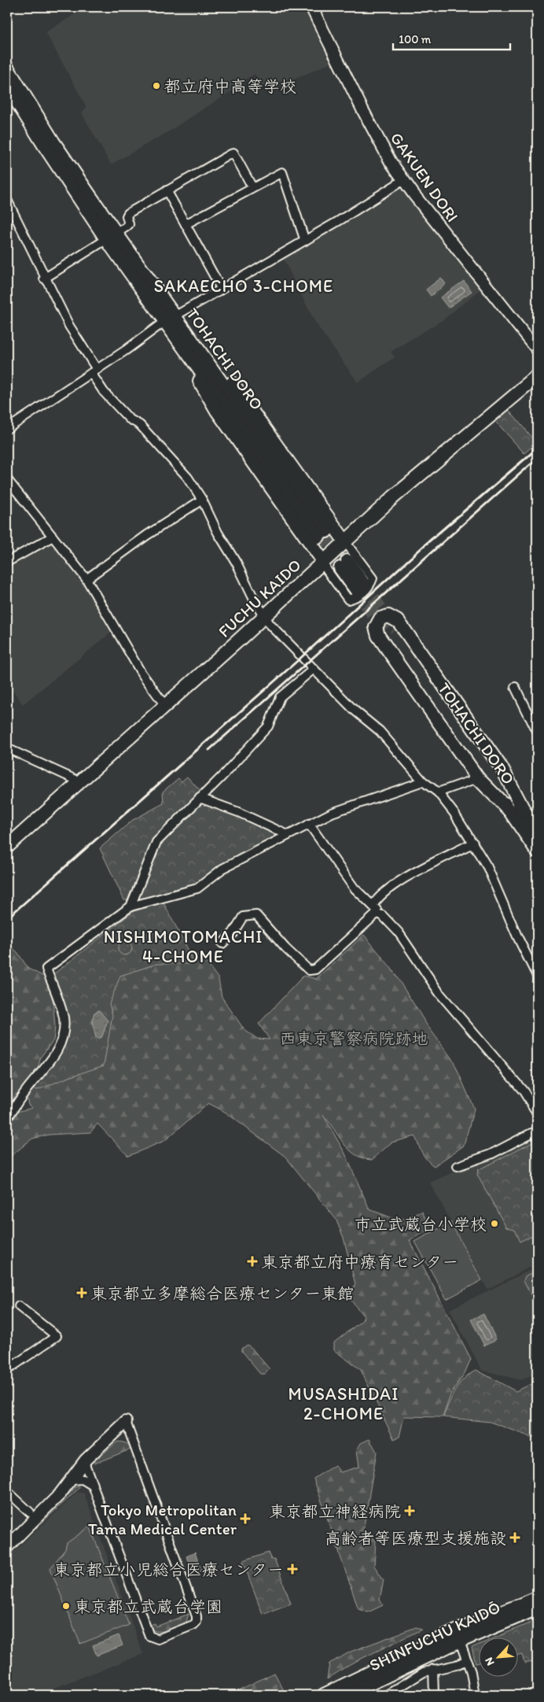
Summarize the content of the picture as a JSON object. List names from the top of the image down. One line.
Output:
{"streets":{"main road":["TOHACHI DORO","FUCHU KAIDO","SHINFUCHU KAIDŌ"],"street":["GAKUEN DORI"]},"districts":["SAKAECHO 3-CHOME","NISHIMOTOMACHI 4-CHOME","MUSASHIDAI 2-CHOME"],"parks":["西東京警察病院跡地"],"places":{"other":["都立府中高等学校","市立武蔵台小学校","東京都立武蔵台学園"],"health":["東京都立府中療育センター","東京都立多摩総合医療センター東館","東京都立神経病院","Tokyo Metropolitan Tama Medical Center","高齢者等医療型支援施設","東京都立小児総合医療センター"]},"scale_bar":"100 m","north":"bottom left"}
